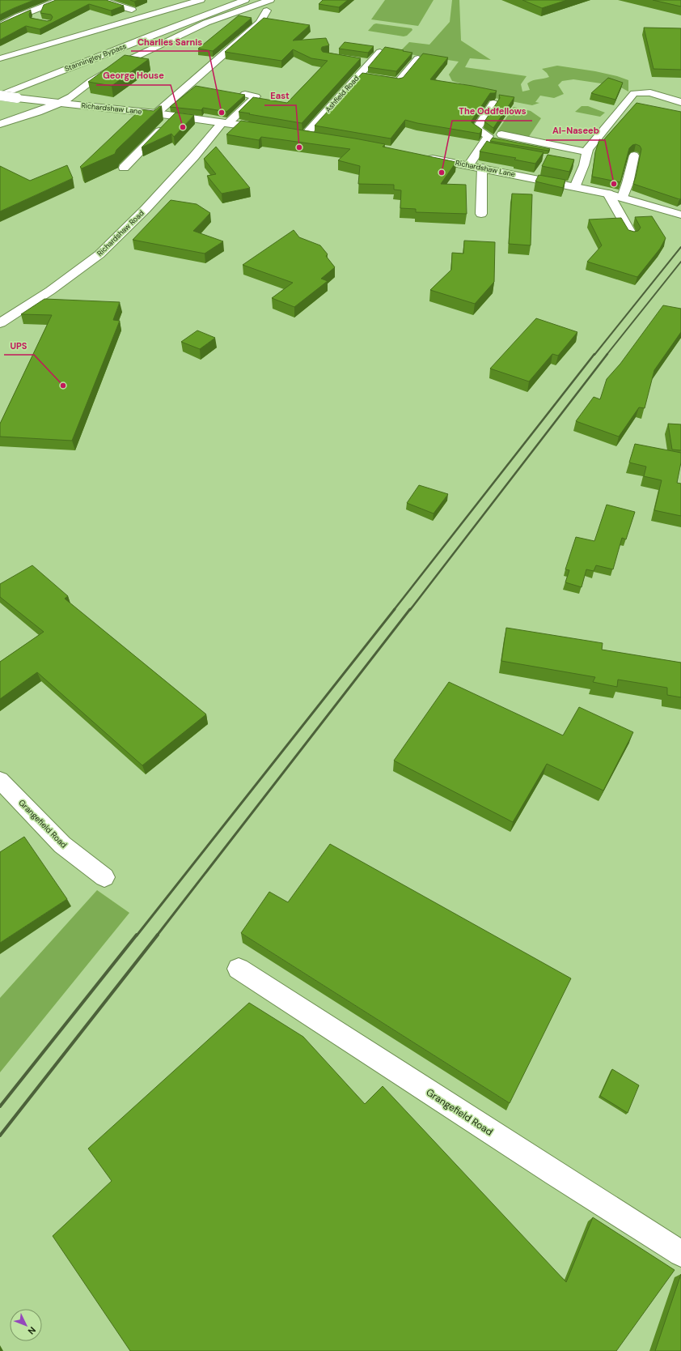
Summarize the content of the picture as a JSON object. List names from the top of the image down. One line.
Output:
{"streets":{"main road":["Stanningley Bypass","Ashfield Road","Richardshaw Lane","Richardshaw Road","Grangefield Road"]},"crossings":[["Stanningley Bypass","Richardshaw Lane"],["Richardshaw Lane","Richardshaw Road"]],"places":["Charlies Sarnis","George House","East","The Oddfellows","Al-Naseeb","UPS"],"north":"bottom right"}
